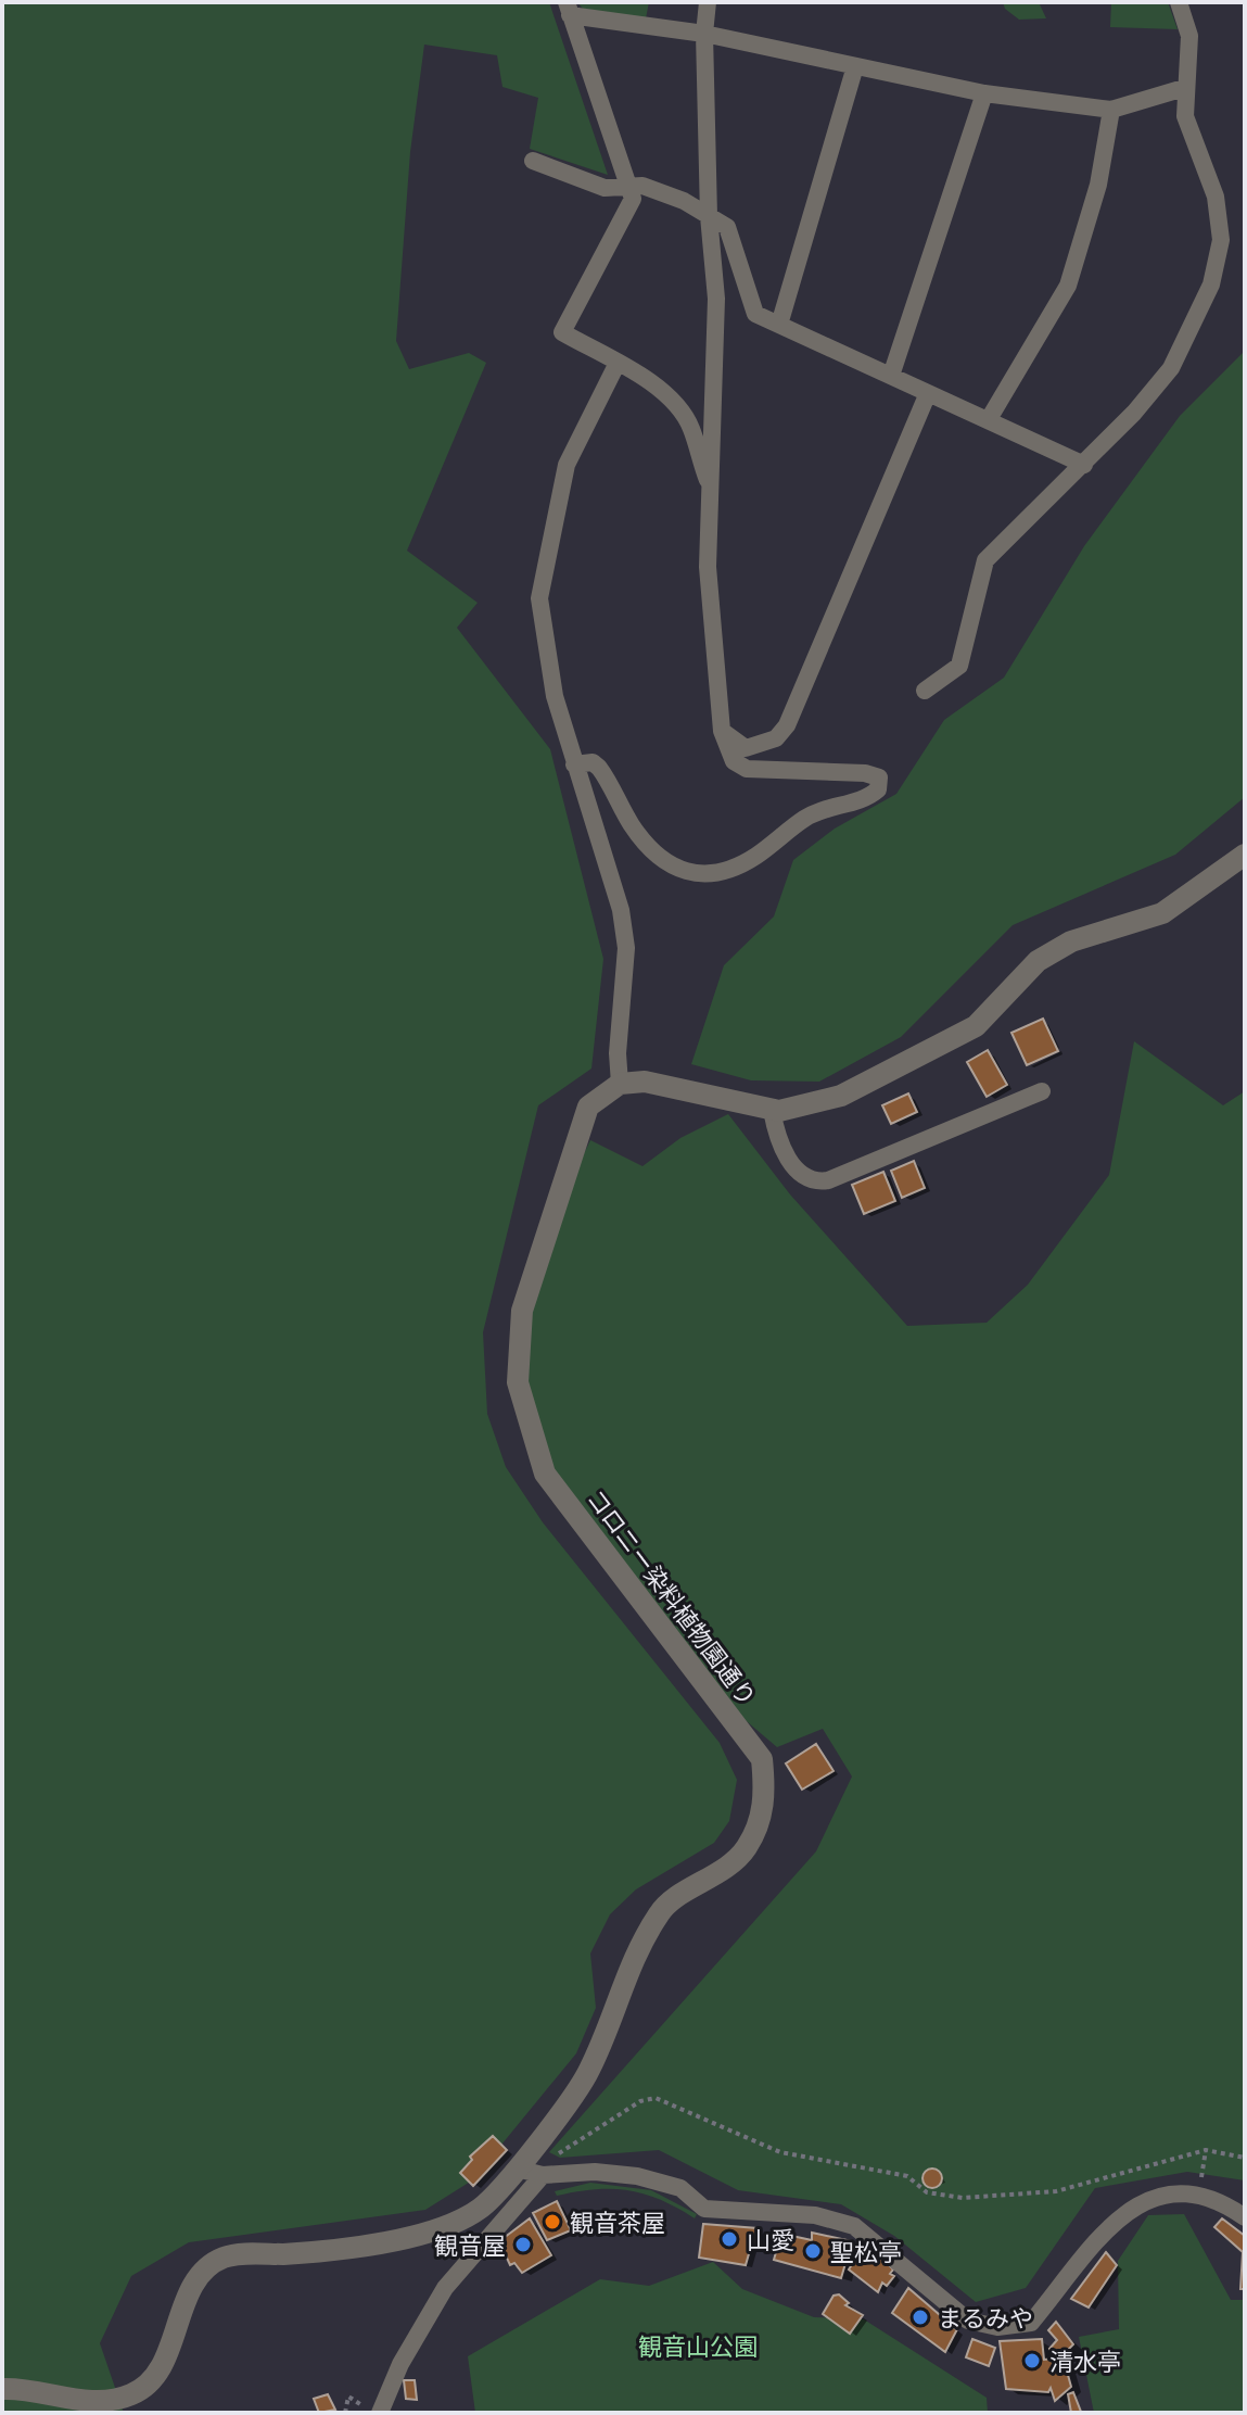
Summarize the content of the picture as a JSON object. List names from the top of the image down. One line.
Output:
{"streets":{"street":["コロニー染料植物園通り"]},"parks":["観音山公園"],"places":["観音茶屋","山愛","観音屋","聖松亭","まるみや","清水亭"]}
